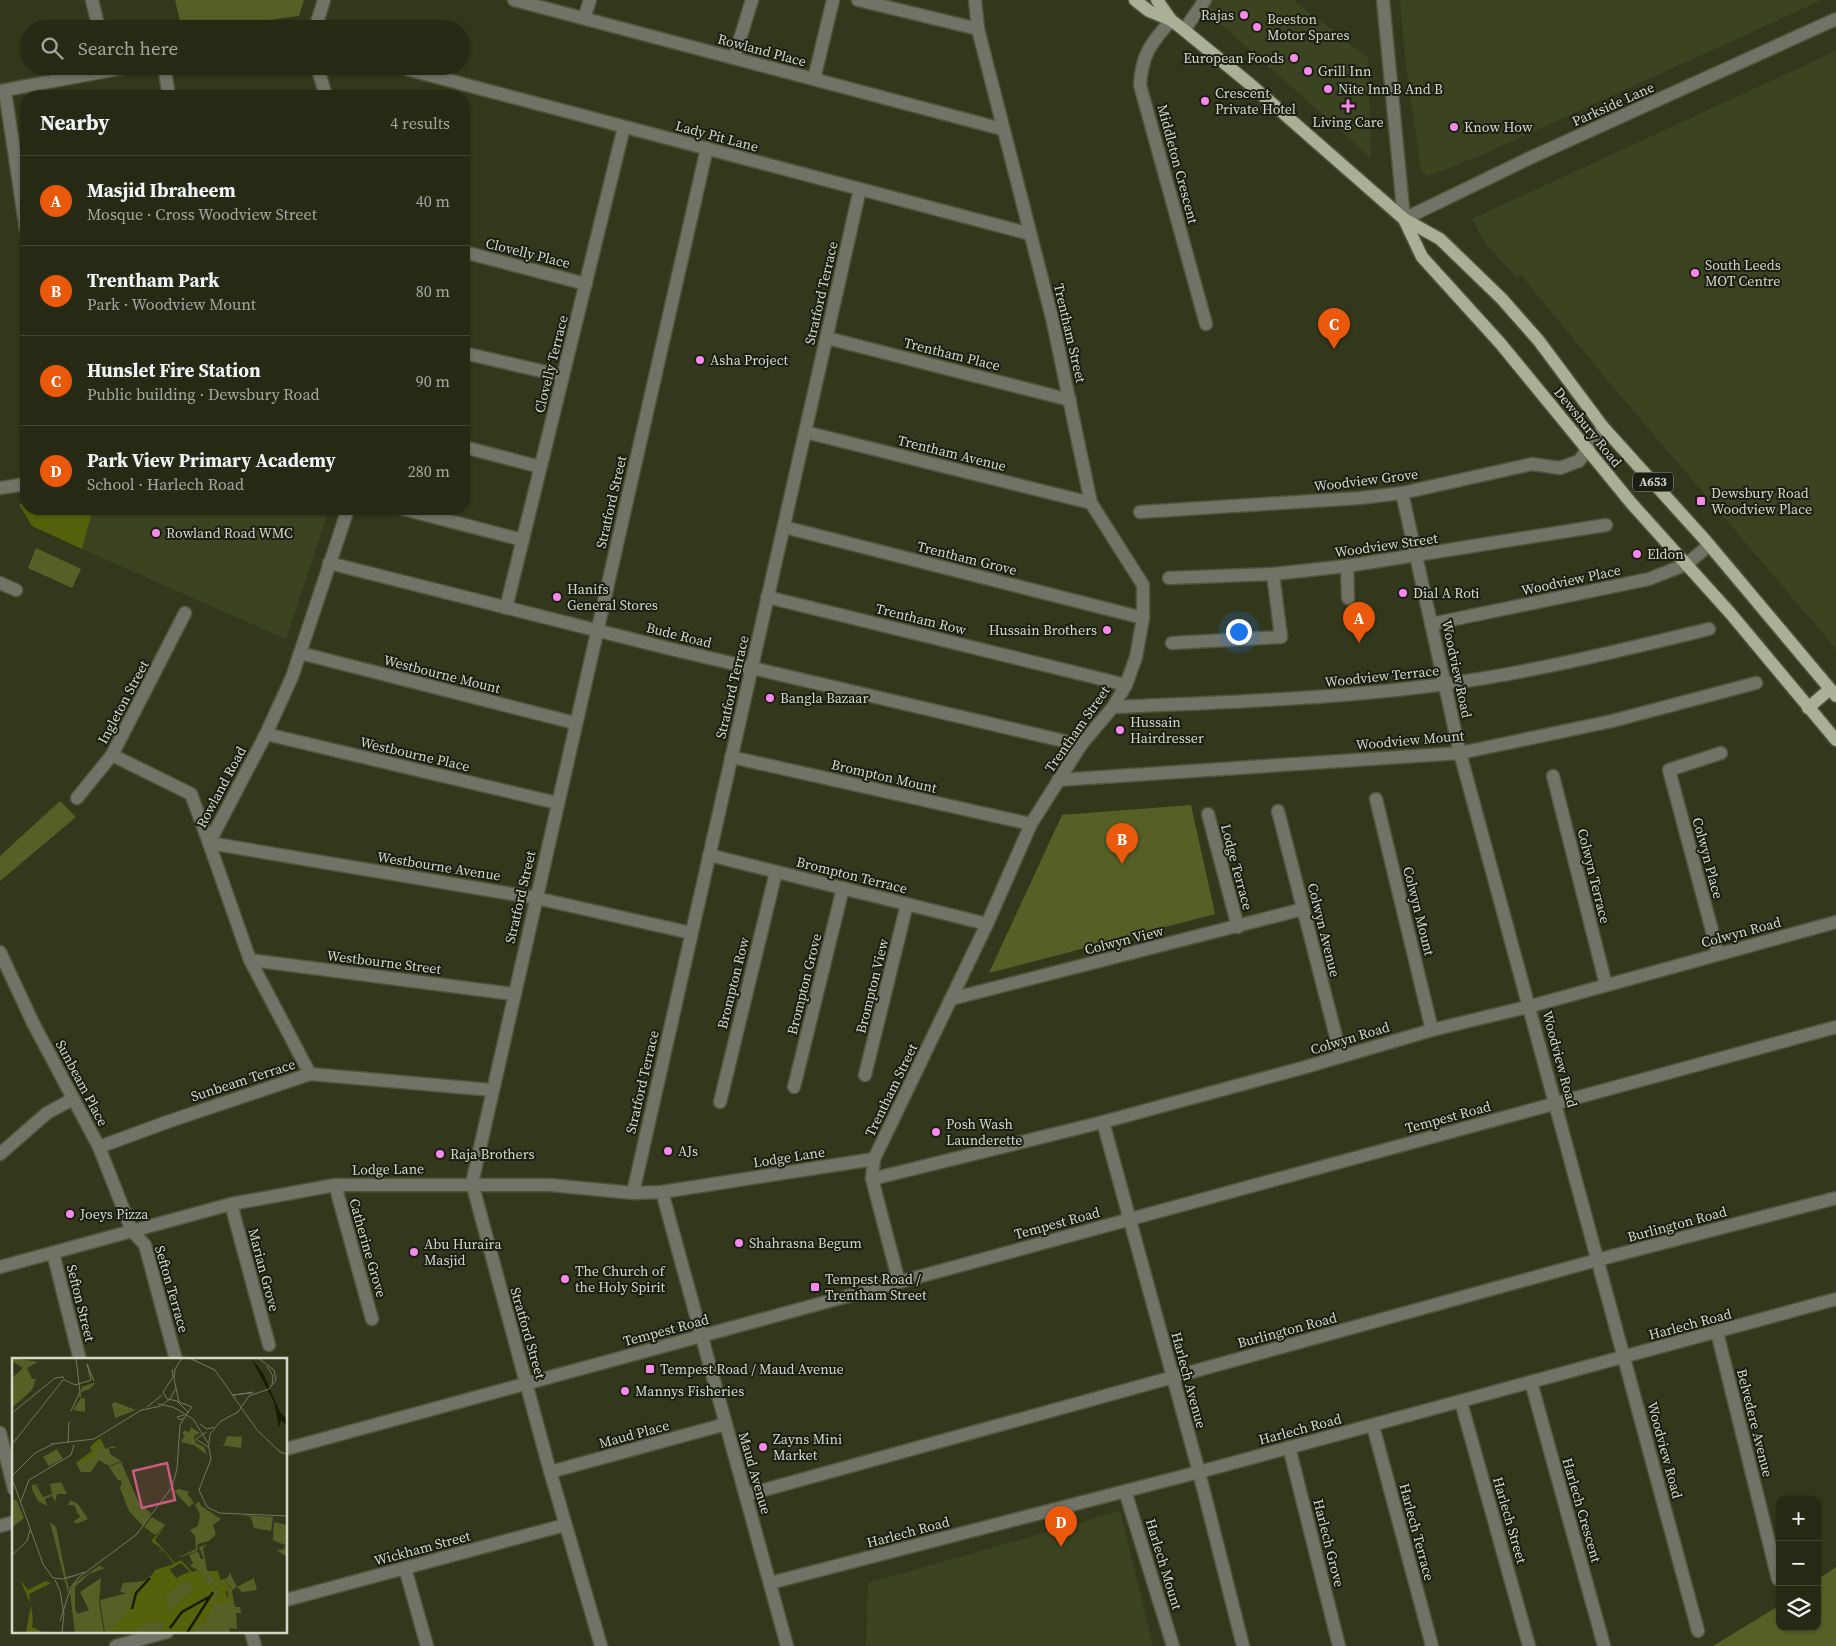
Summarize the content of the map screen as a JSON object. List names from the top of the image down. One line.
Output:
{"streets":{"main road":["Dewsbury Road","A653"],"street":["Rowland Place","Parkside Lane","Lady Pit Lane","Middleton Crescent","Clovelly Place","Stratford Terrace","Trentham Street","Trentham Place","Clovelly Terrace","Trentham Avenue","Woodview Grove","Stratford Street","Woodview Street","Trentham Grove","Woodview Place","Trentham Row","Bude Road","Woodview Road","Westbourne Mount","Woodview Terrace","Ingleton Street","Woodview Mount","Westbourne Place","Brompton Mount","Rowland Road","Colwyn Place","Westbourne Avenue","Lodge Terrace","Brompton Terrace","Colwyn Terrace","Colwyn Mount","Colwyn Avenue","Colwyn Road","Colwyn View","Westbourne Street","Brompton Row","Brompton Grove","Brompton View","Sunbeam Terrace","Sunbeam Place","Tempest Road","Lodge Lane","Burlington Road","Catherine Grove","Marian Grove","Sefton Terrace","Sefton Street","Harlech Road","Harlech Avenue","Belvedere Avenue","Maud Place","Maud Avenue","Harlech Crescent","Harlech Street","Harlech Terrace","Harlech Grove","Wickham Street","Harlech Mount"]},"crossings":[["Rowland Place","Trentham Street"],["Parkside Lane","Dewsbury Road"],["Lady Pit Lane","Stratford Terrace"],["Lady Pit Lane","Trentham Street"],["Lady Pit Lane","Clovelly Terrace"],["Lady Pit Lane","Stratford Street"],["Middleton Crescent","Dewsbury Road"],["Clovelly Place","Clovelly Terrace"],["Stratford Terrace","Trentham Place"],["Stratford Terrace","Trentham Avenue"],["Stratford Terrace","Trentham Grove"],["Stratford Terrace","Trentham Row"],["Stratford Terrace","Bude Road"],["Stratford Terrace","Brompton Mount"],["Stratford Terrace","Westbourne Avenue"],["Stratford Terrace","Brompton Terrace"],["Stratford Terrace","Lodge Lane"],["Trentham Street","Trentham Place"],["Trentham Street","Trentham Avenue"],["Trentham Street","Trentham Grove"],["Trentham Street","Trentham Row"],["Trentham Street","Bude Road"],["Trentham Street","Woodview Terrace"],["Trentham Street","Woodview Mount"],["Trentham Street","Brompton Mount"],["Trentham Street","Brompton Terrace"],["Trentham Street","Colwyn Road"],["Trentham Street","Colwyn View"],["Trentham Street","Tempest Road"],["Trentham Street","Lodge Lane"],["Clovelly Terrace","Bude Road"],["Dewsbury Road","Woodview Grove"],["Dewsbury Road","Woodview Place"],["Woodview Grove","Woodview Road"],["Stratford Street","Bude Road"],["Stratford Street","Westbourne Mount"],["Stratford Street","Westbourne Place"],["Stratford Street","Westbourne Avenue"],["Stratford Street","Westbourne Street"],["Stratford Street","Sunbeam Terrace"],["Stratford Street","Tempest Road"],["Stratford Street","Lodge Lane"],["Stratford Street","Maud Place"],["Stratford Street","Wickham Street"],["Woodview Street","Woodview Road"],["Woodview Place","Woodview Road"],["Bude Road","Rowland Road"],["Woodview Road","Woodview Terrace"],["Woodview Road","Woodview Mount"],["Woodview Road","Colwyn Road"],["Woodview Road","Tempest Road"],["Woodview Road","Burlington Road"],["Woodview Road","Harlech Road"],["Westbourne Mount","Rowland Road"],["Westbourne Place","Rowland Road"],["Rowland Road","Westbourne Avenue"],["Rowland Road","Westbourne Street"],["Rowland Road","Sunbeam Terrace"],["Colwyn Place","Colwyn Road"],["Lodge Terrace","Colwyn View"],["Brompton Terrace","Brompton Row"],["Brompton Terrace","Brompton Grove"],["Brompton Terrace","Brompton View"],["Colwyn Terrace","Colwyn Road"],["Colwyn Mount","Colwyn Road"],["Colwyn Avenue","Colwyn Road"],["Colwyn Avenue","Colwyn View"],["Colwyn Road","Harlech Avenue"],["Sunbeam Terrace","Sunbeam Place"],["Sunbeam Place","Lodge Lane"],["Sunbeam Place","Sefton Terrace"],["Tempest Road","Harlech Avenue"],["Tempest Road","Maud Avenue"],["Lodge Lane","Catherine Grove"],["Lodge Lane","Marian Grove"],["Lodge Lane","Sefton Terrace"],["Lodge Lane","Sefton Street"],["Lodge Lane","Maud Avenue"],["Burlington Road","Harlech Avenue"],["Burlington Road","Maud Avenue"],["Harlech Road","Harlech Avenue"],["Harlech Road","Belvedere Avenue"],["Harlech Road","Maud Avenue"],["Harlech Road","Harlech Crescent"],["Harlech Road","Harlech Street"],["Harlech Road","Harlech Terrace"],["Harlech Road","Harlech Grove"],["Harlech Road","Harlech Mount"],["Maud Place","Maud Avenue"]],"places":{"other":["Rajas","Beeston Motor Spares","European Foods","Grill Inn","Nite Inn B And B","Crescent Private Hotel","Know How","South Leeds MOT Centre","Asha Project","Rowland Road WMC","Eldon","Dial A Roti","Hanifs General Stores","Hussain Brothers","Bangla Bazaar","Hussain Hairdresser","Posh Wash Launderette","AJs","Raja Brothers","Joeys Pizza","Shahrasna Begum","Abu Huraira Masjid","The Church of the Holy Spirit","Mannys Fisheries","Zayns Mini Market"],"health":["Living Care"],"transit":["Dewsbury Road Woodview Place","Tempest Road / Trentham Street","Tempest Road / Maud Avenue"]},"page":{"search":"Search here","heading":["Nearby","4 results"],"list":[{"mark":"A","name":"Masjid Ibraheem","note":"Mosque · Cross Woodview Street","value":"40 m"},{"mark":"B","name":"Trentham Park","note":"Park · Woodview Mount","value":"80 m"},{"mark":"C","name":"Hunslet Fire Station","note":"Public building · Dewsbury Road","value":"90 m"},{"mark":"D","name":"Park View Primary Academy","note":"School · Harlech Road","value":"280 m"}],"pins":["C","A","B","D"],"map_buttons":["+","−"]}}
